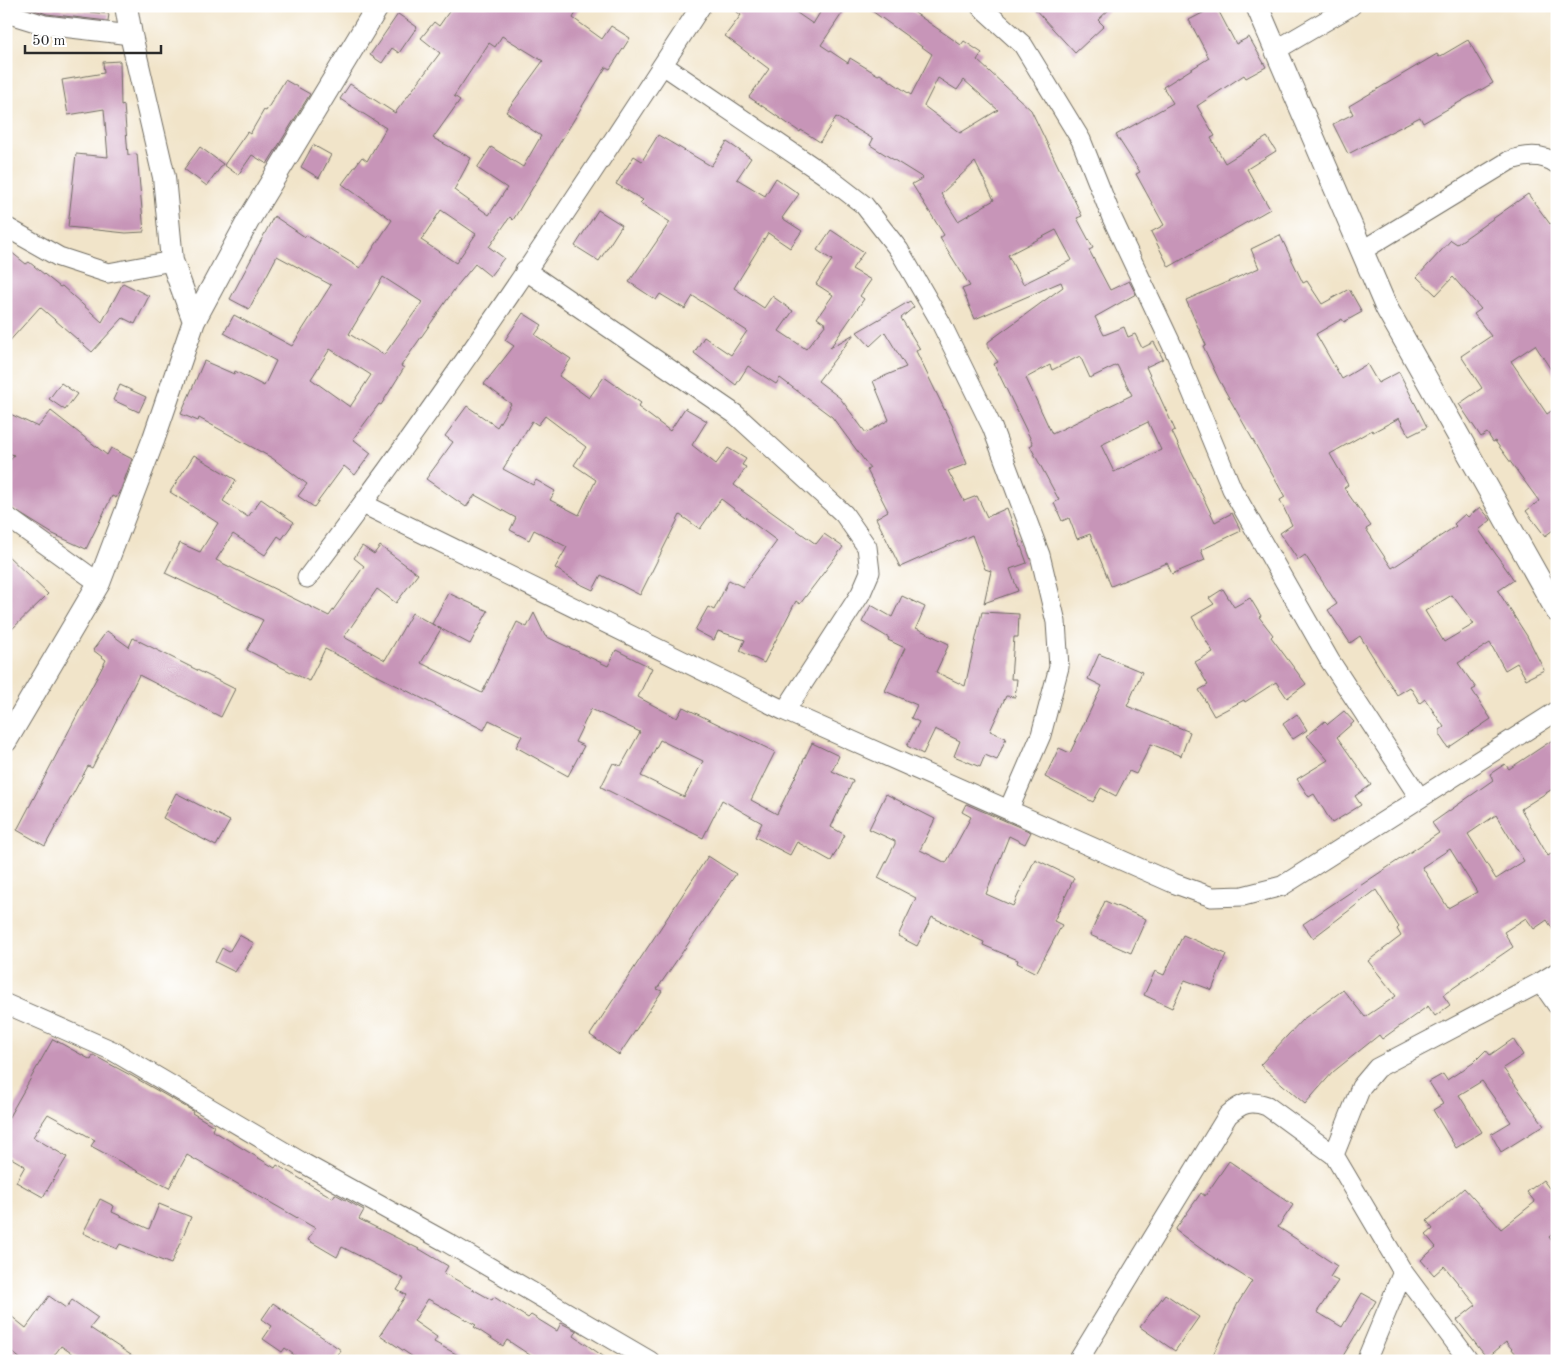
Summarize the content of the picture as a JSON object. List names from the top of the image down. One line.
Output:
{"scale_bar":"50 m"}
